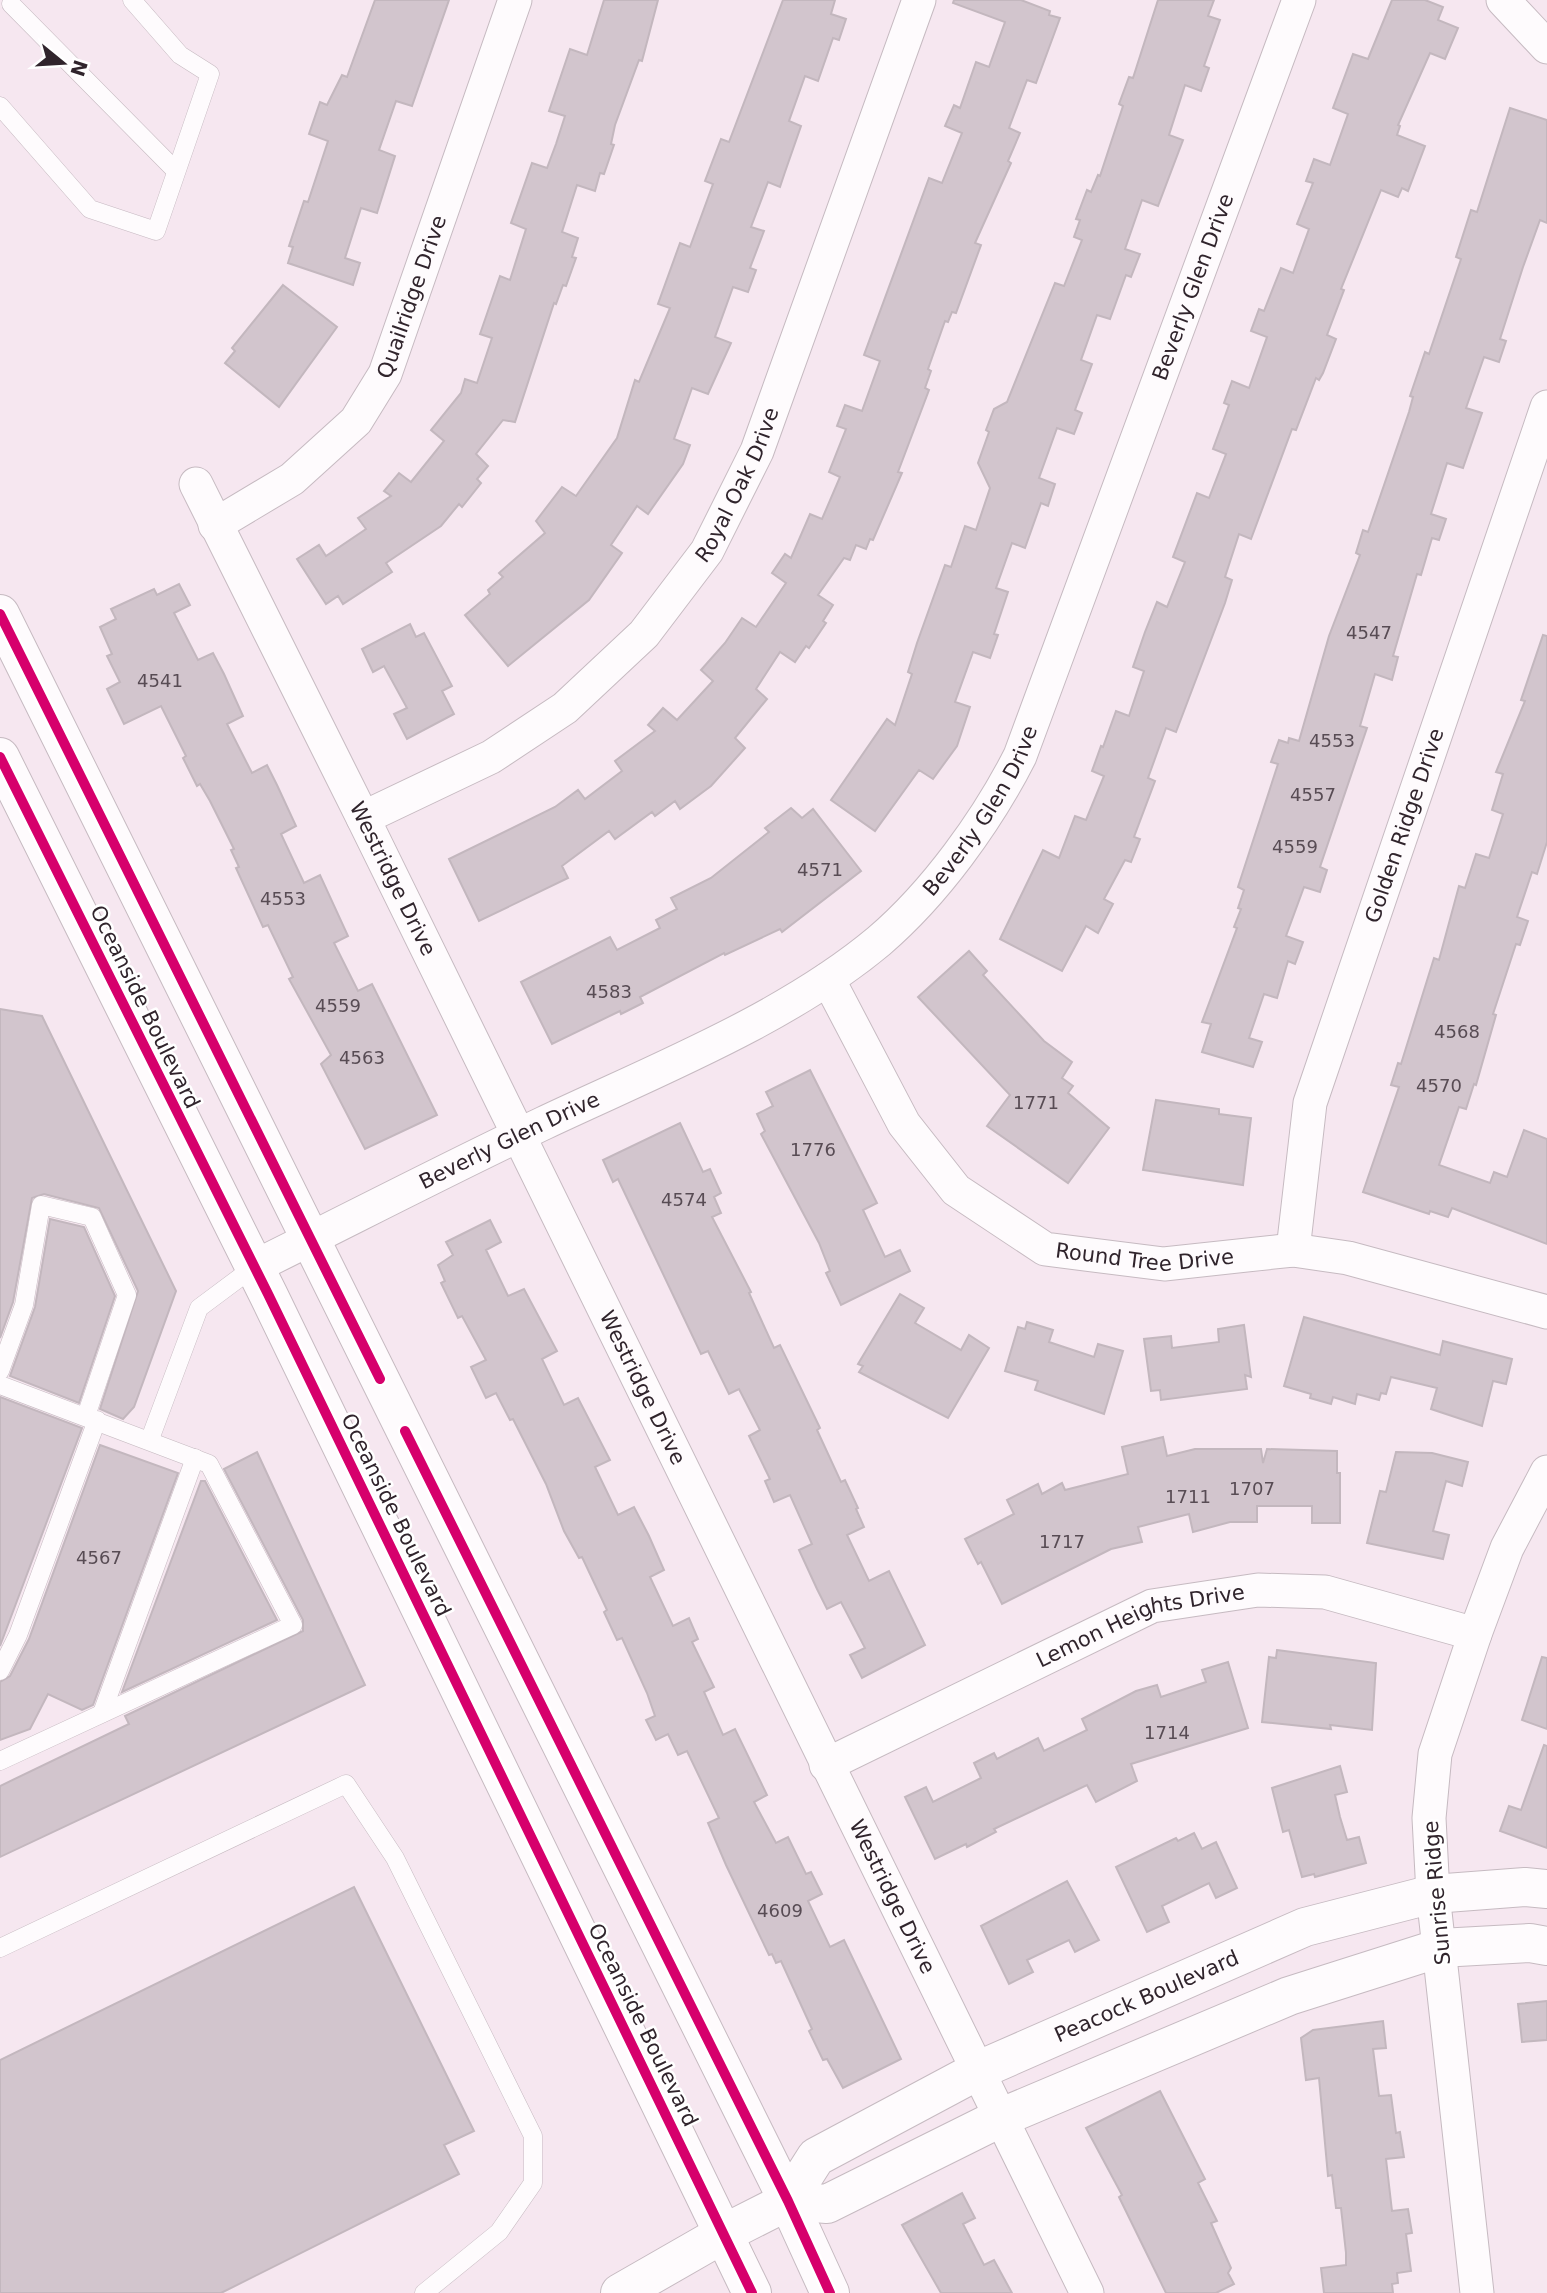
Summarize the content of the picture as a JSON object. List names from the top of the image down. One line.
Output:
{"streets":{"main road":["Oceanside Boulevard","Peacock Boulevard"],"street":["Beverly Glen Drive","Quailridge Drive","Royal Oak Drive","Golden Ridge Drive","Westridge Drive","Round Tree Drive","Lemon Heights Drive","Sunrise Ridge"]},"crossings":[["Beverly Glen Drive","Westridge Drive"],["Beverly Glen Drive","Oceanside Boulevard"],["Beverly Glen Drive","Round Tree Drive"],["Quailridge Drive","Westridge Drive"],["Royal Oak Drive","Westridge Drive"],["Golden Ridge Drive","Round Tree Drive"],["Westridge Drive","Lemon Heights Drive"],["Westridge Drive","Peacock Boulevard"],["Oceanside Boulevard","Peacock Boulevard"],["Lemon Heights Drive","Sunrise Ridge"],["Sunrise Ridge","Peacock Boulevard"]],"house_numbers":["4547","4541","4553","4557","4559","4571","4553","4583","4559","4568","4563","4570","1771","1776","4574","1707","1711","1717","4567","1714","4609"],"north":"right"}
